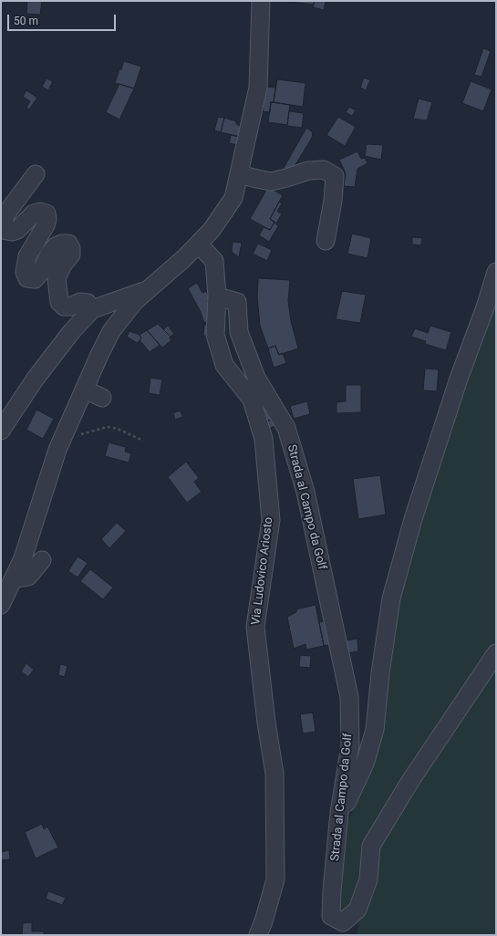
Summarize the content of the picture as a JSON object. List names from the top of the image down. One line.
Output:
{"streets":{"street":["Strada al Campo da Golf","Via Ludovico Ariosto"]},"crossings":[["Strada al Campo da Golf","Via Ludovico Ariosto"]],"scale_bar":"50 m"}
